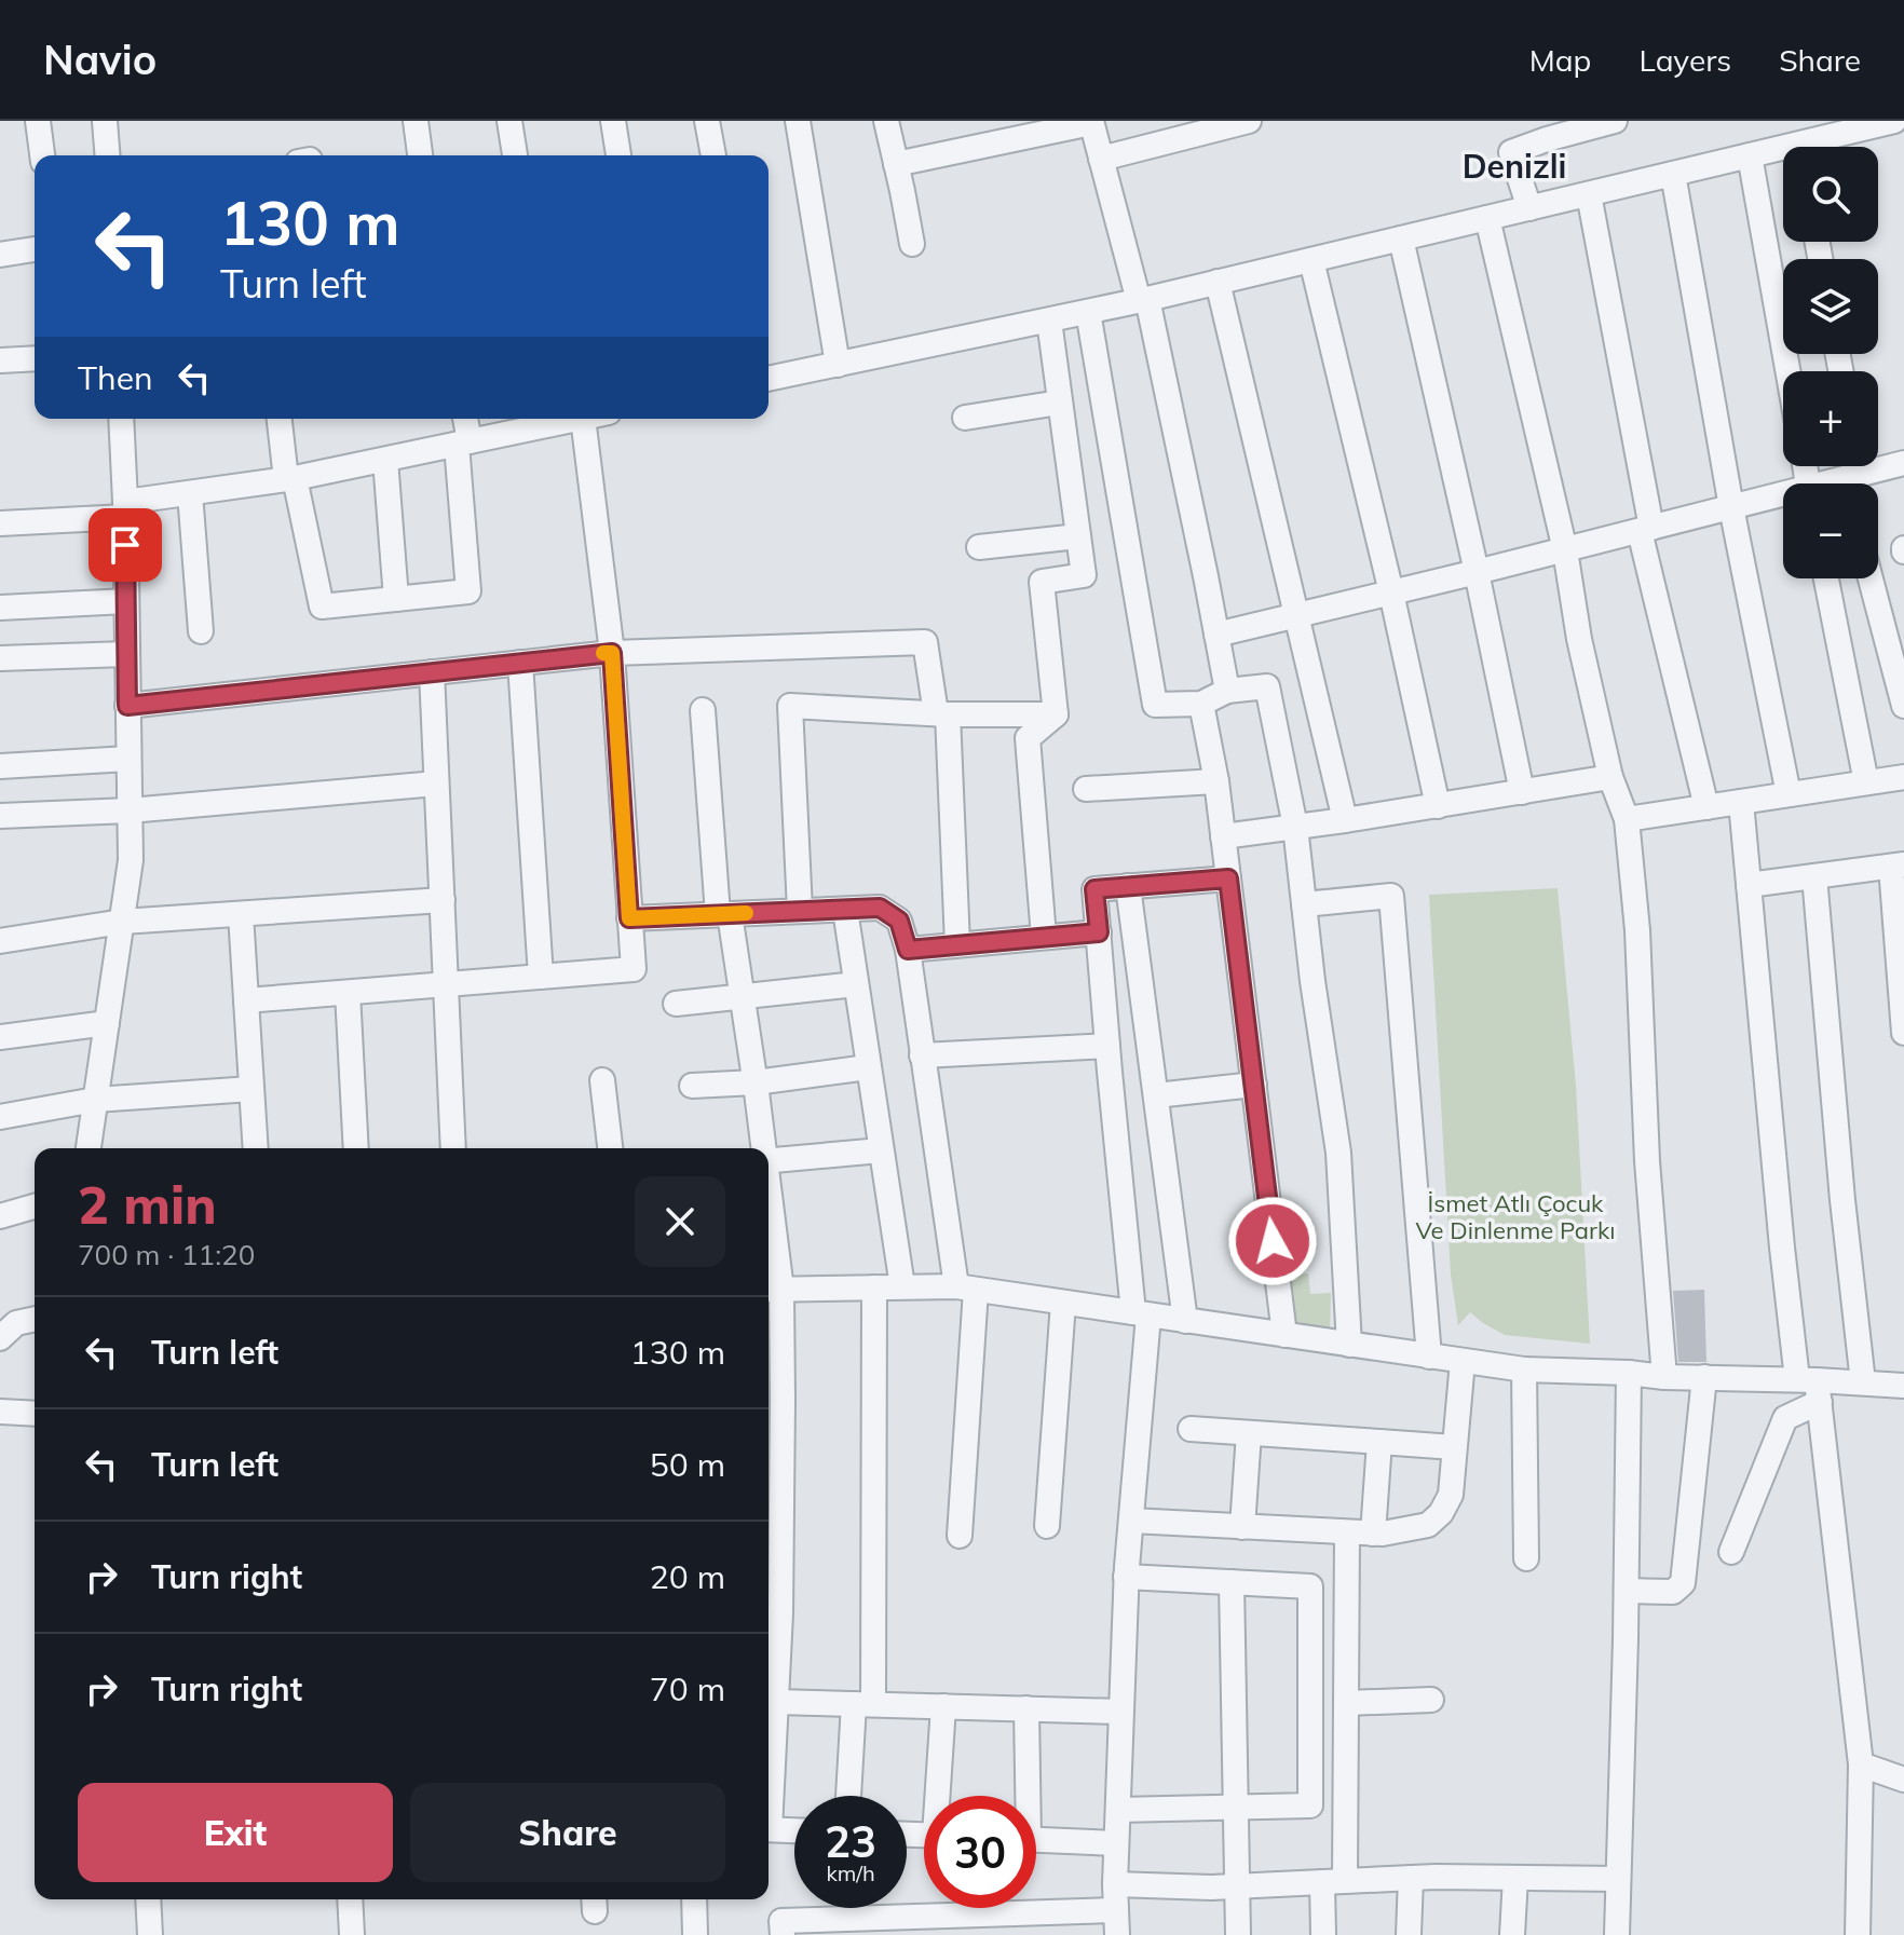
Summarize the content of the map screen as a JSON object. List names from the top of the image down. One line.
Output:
{"districts":["Denizli"],"parks":["İsmet Atlı Çocuk Ve Dinlenme Parkı"],"page":{"header":"Navio","nav":["Map","Layers","Share"],"map_buttons":["+","−"],"turn":["130 m","Turn left"],"then":"Then","heading":["2 min","700 m · 11:20"],"list":[{"name":"Turn left","value":"130 m"},{"name":"Turn left","value":"50 m"},{"name":"Turn right","value":"20 m"},{"name":"Turn right","value":"70 m"}],"buttons":["Exit","Share"],"speed":"23 km/h","limit":"30"}}
